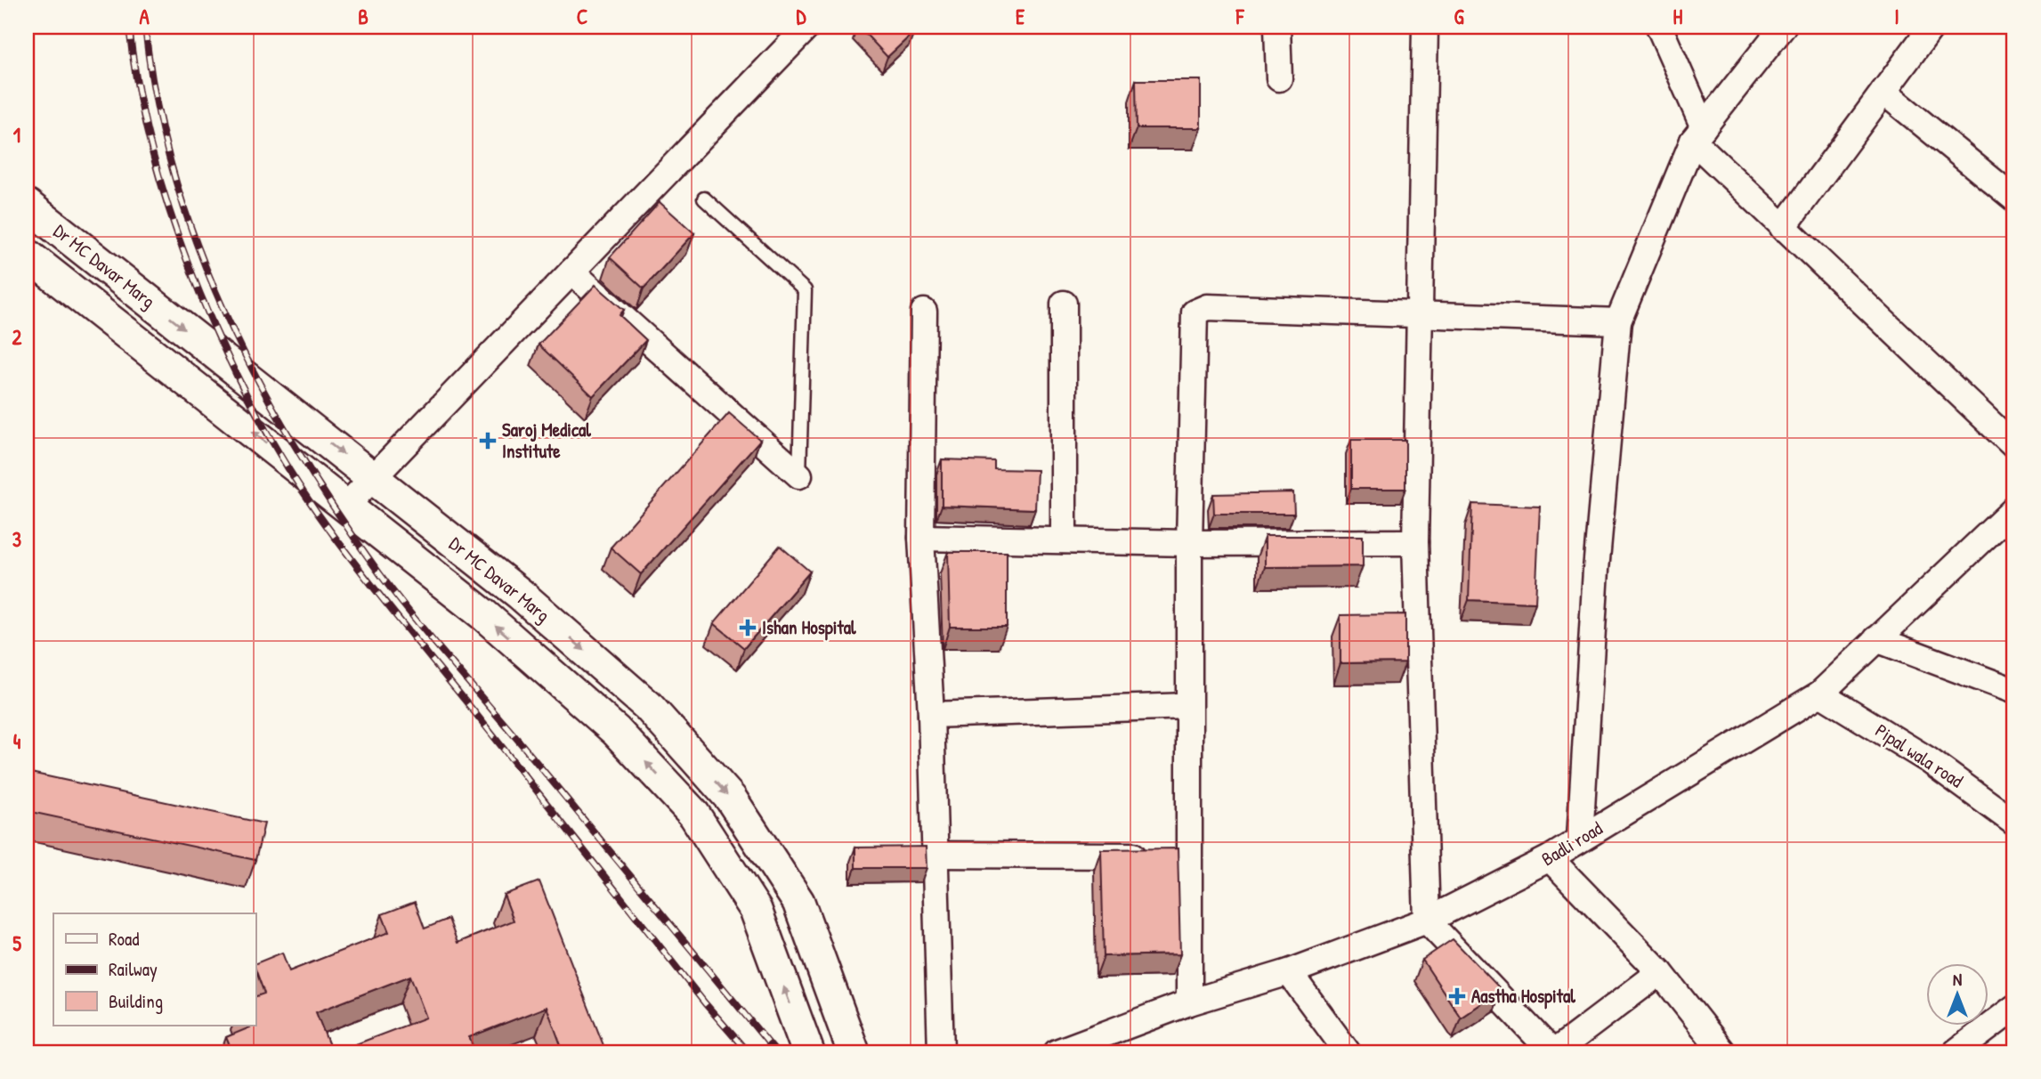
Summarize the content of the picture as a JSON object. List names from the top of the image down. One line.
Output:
{"streets":{"street":["Dr MC Davar Marg","Pipal wala road","Badli road"]},"crossings":[["Pipal wala road","Badli road"]],"places":{"health":["Saroj Medical Institute","Ishan Hospital","Aastha Hospital"]},"legend":["Road","Railway","Building"],"north":"top","grid":{"columns":["A","B","C","D","E","F","G","H","I"],"rows":["1","2","3","4","5"]}}
